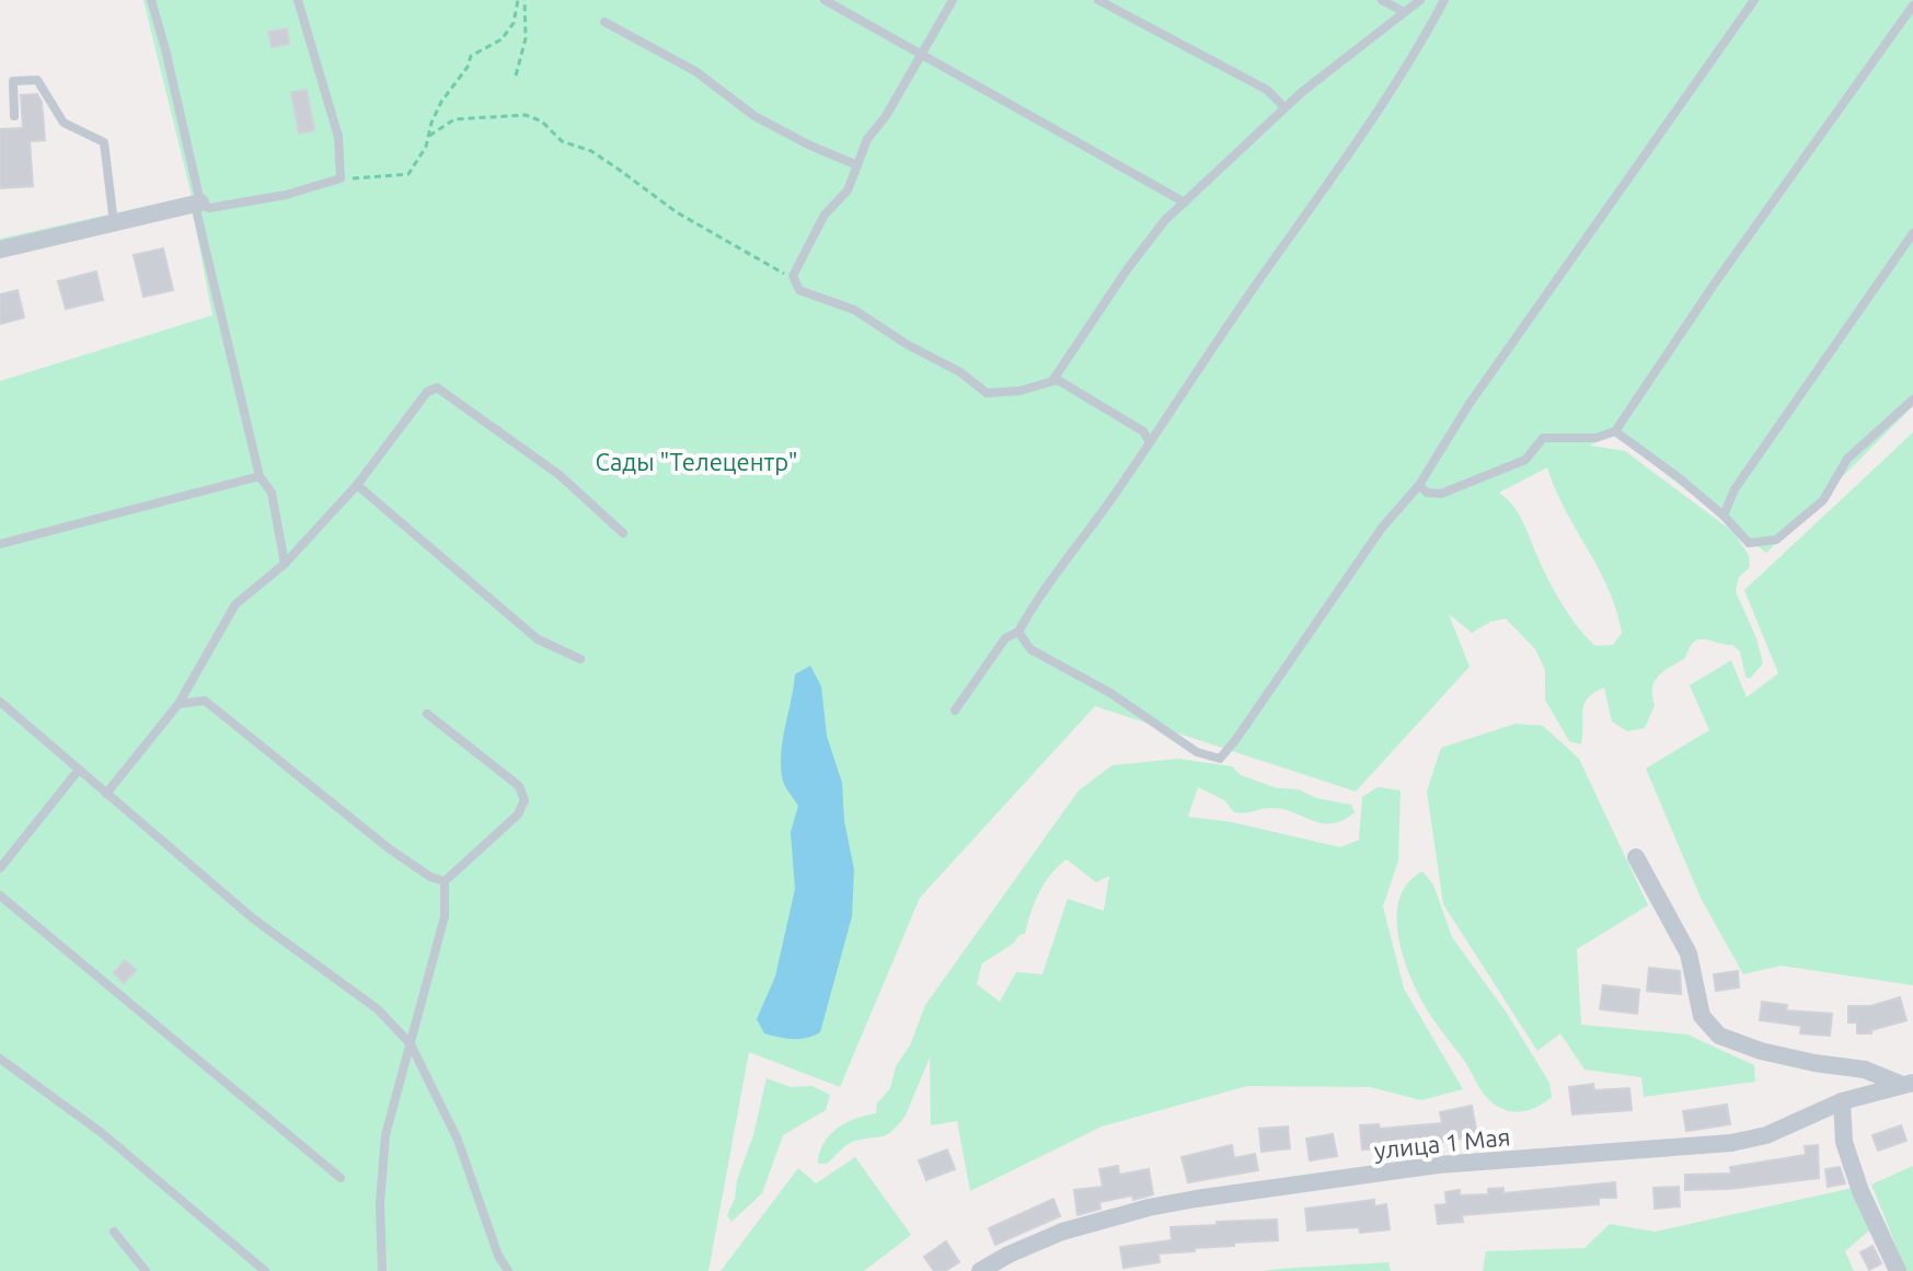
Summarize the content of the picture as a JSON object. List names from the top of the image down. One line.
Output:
{"streets":{"street":["улица 1 Мая"]},"parks":["Сады \"Телецентр\""]}
